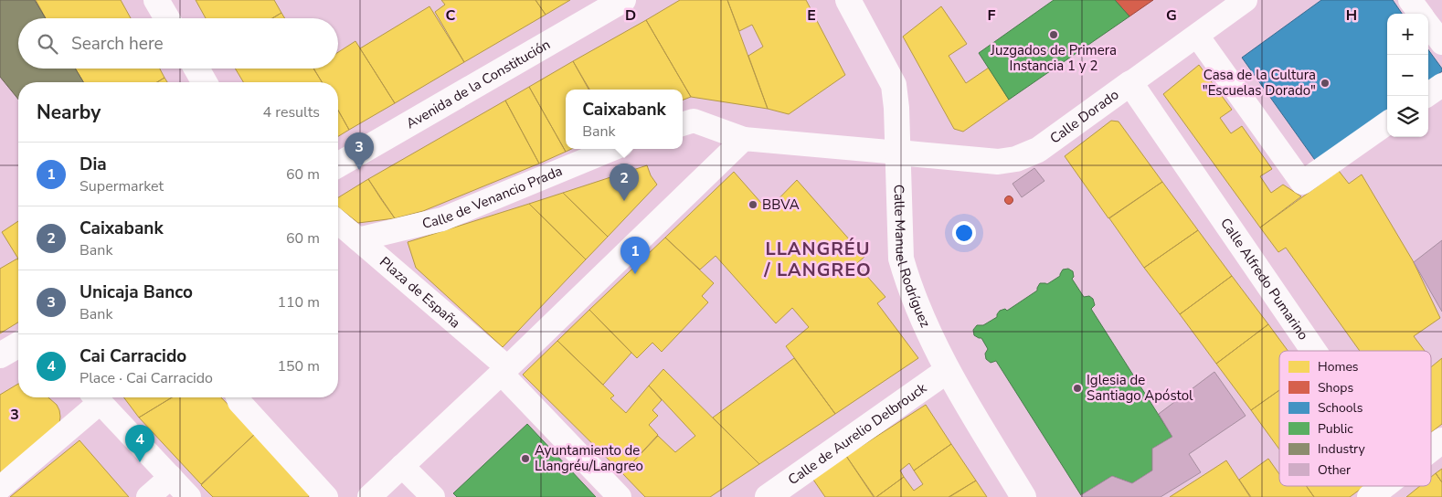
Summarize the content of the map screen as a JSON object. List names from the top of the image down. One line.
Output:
{"streets":{"street":["Avenida de la Constitución","Calle Dorado","Calle de Venancio Prada","Calle Manuel Rodríguez","Calle Alfredo Pumarino","Plaza de España","Calle de Aurelio Delbrouck"]},"crossings":[["Calle Dorado","Calle Manuel Rodríguez"],["Calle Dorado","Calle Alfredo Pumarino"],["Calle de Venancio Prada","Plaza de España"],["Calle Manuel Rodríguez","Calle de Aurelio Delbrouck"]],"districts":["LLANGRÉU / LANGREO"],"places":["Juzgados de Primera Instancia 1 y 2","Casa de la Cultura \"Escuelas Dorado\"","BBVA","Iglesia de Santiago Apóstol","Ayuntamiento de Llangréu/Langreo"],"legend":["Homes","Shops","Schools","Public","Industry","Other"],"page":{"map_buttons":["+","−"],"search":"Search here","heading":["Nearby","4 results"],"popup":["Caixabank","Bank"],"pins":["3","2","1","4"],"list":[{"mark":"1","name":"Dia","note":"Supermarket","value":"60 m"},{"mark":"2","name":"Caixabank","note":"Bank","value":"60 m"},{"mark":"3","name":"Unicaja Banco","note":"Bank","value":"110 m"},{"mark":"4","name":"Cai Carracido","note":"Place · Cai Carracido","value":"150 m"}]},"grid":{"columns":["C","D","E","F","G","H"],"rows":["3"]}}
